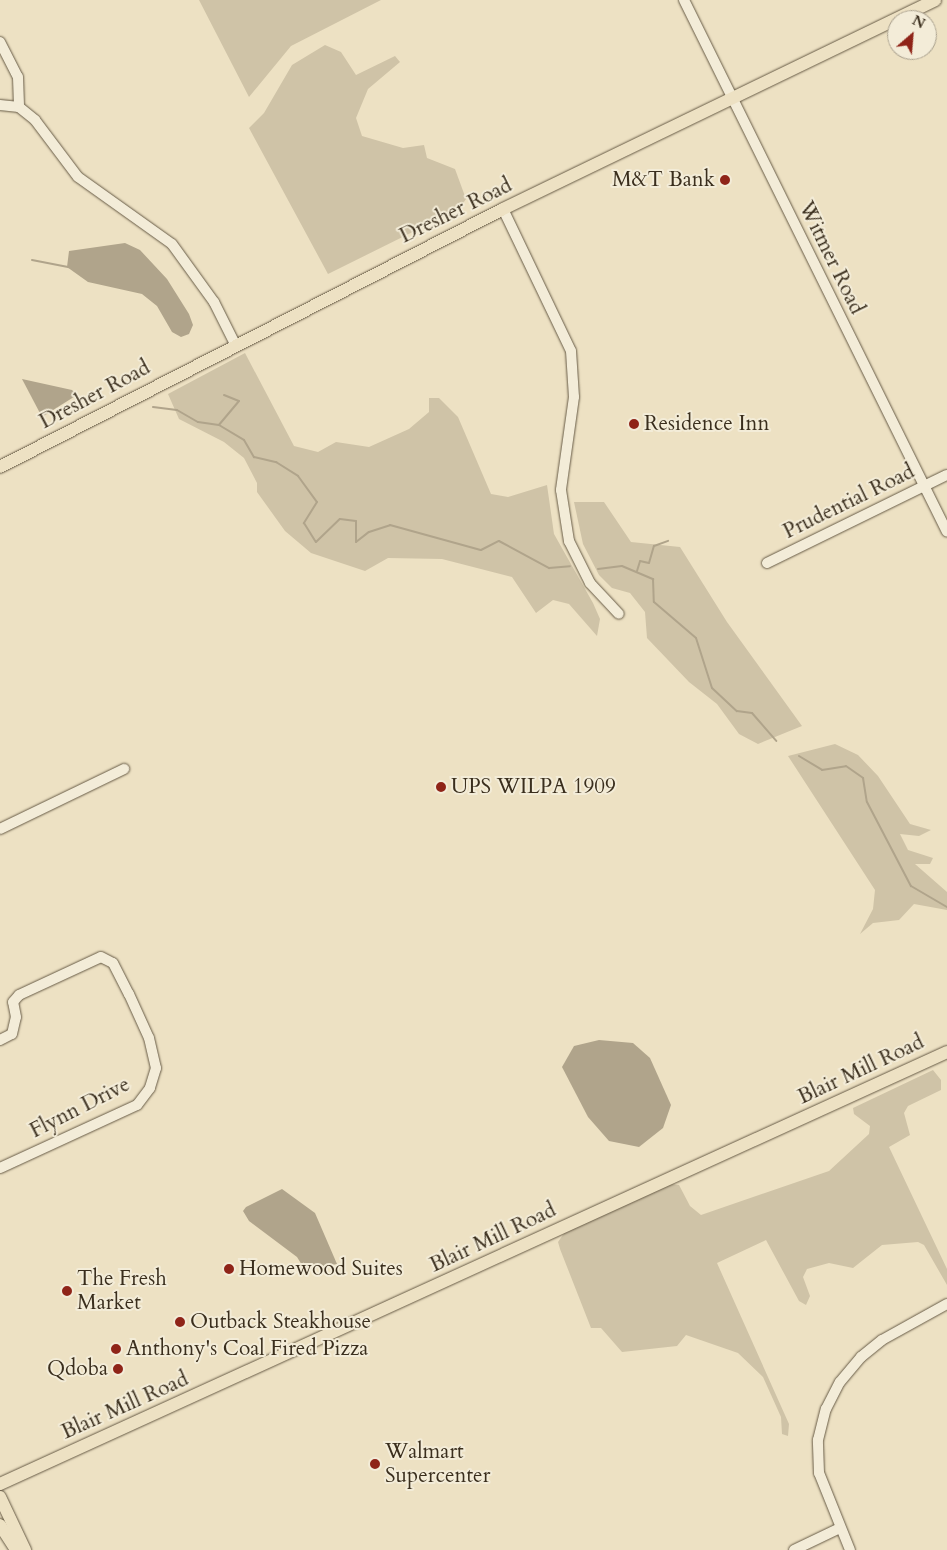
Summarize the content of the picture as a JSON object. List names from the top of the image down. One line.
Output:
{"streets":{"main road":["Dresher Road","Blair Mill Road"],"street":["Witmer Road","Prudential Road","Flynn Drive"]},"crossings":[["Dresher Road","Witmer Road"],["Witmer Road","Prudential Road"]],"places":["M&T Bank","Residence Inn","UPS WILPA 1909","Homewood Suites","The Fresh Market","Outback Steakhouse","Anthony's Coal Fired Pizza","Qdoba","Walmart Supercenter"],"north":"top right"}
